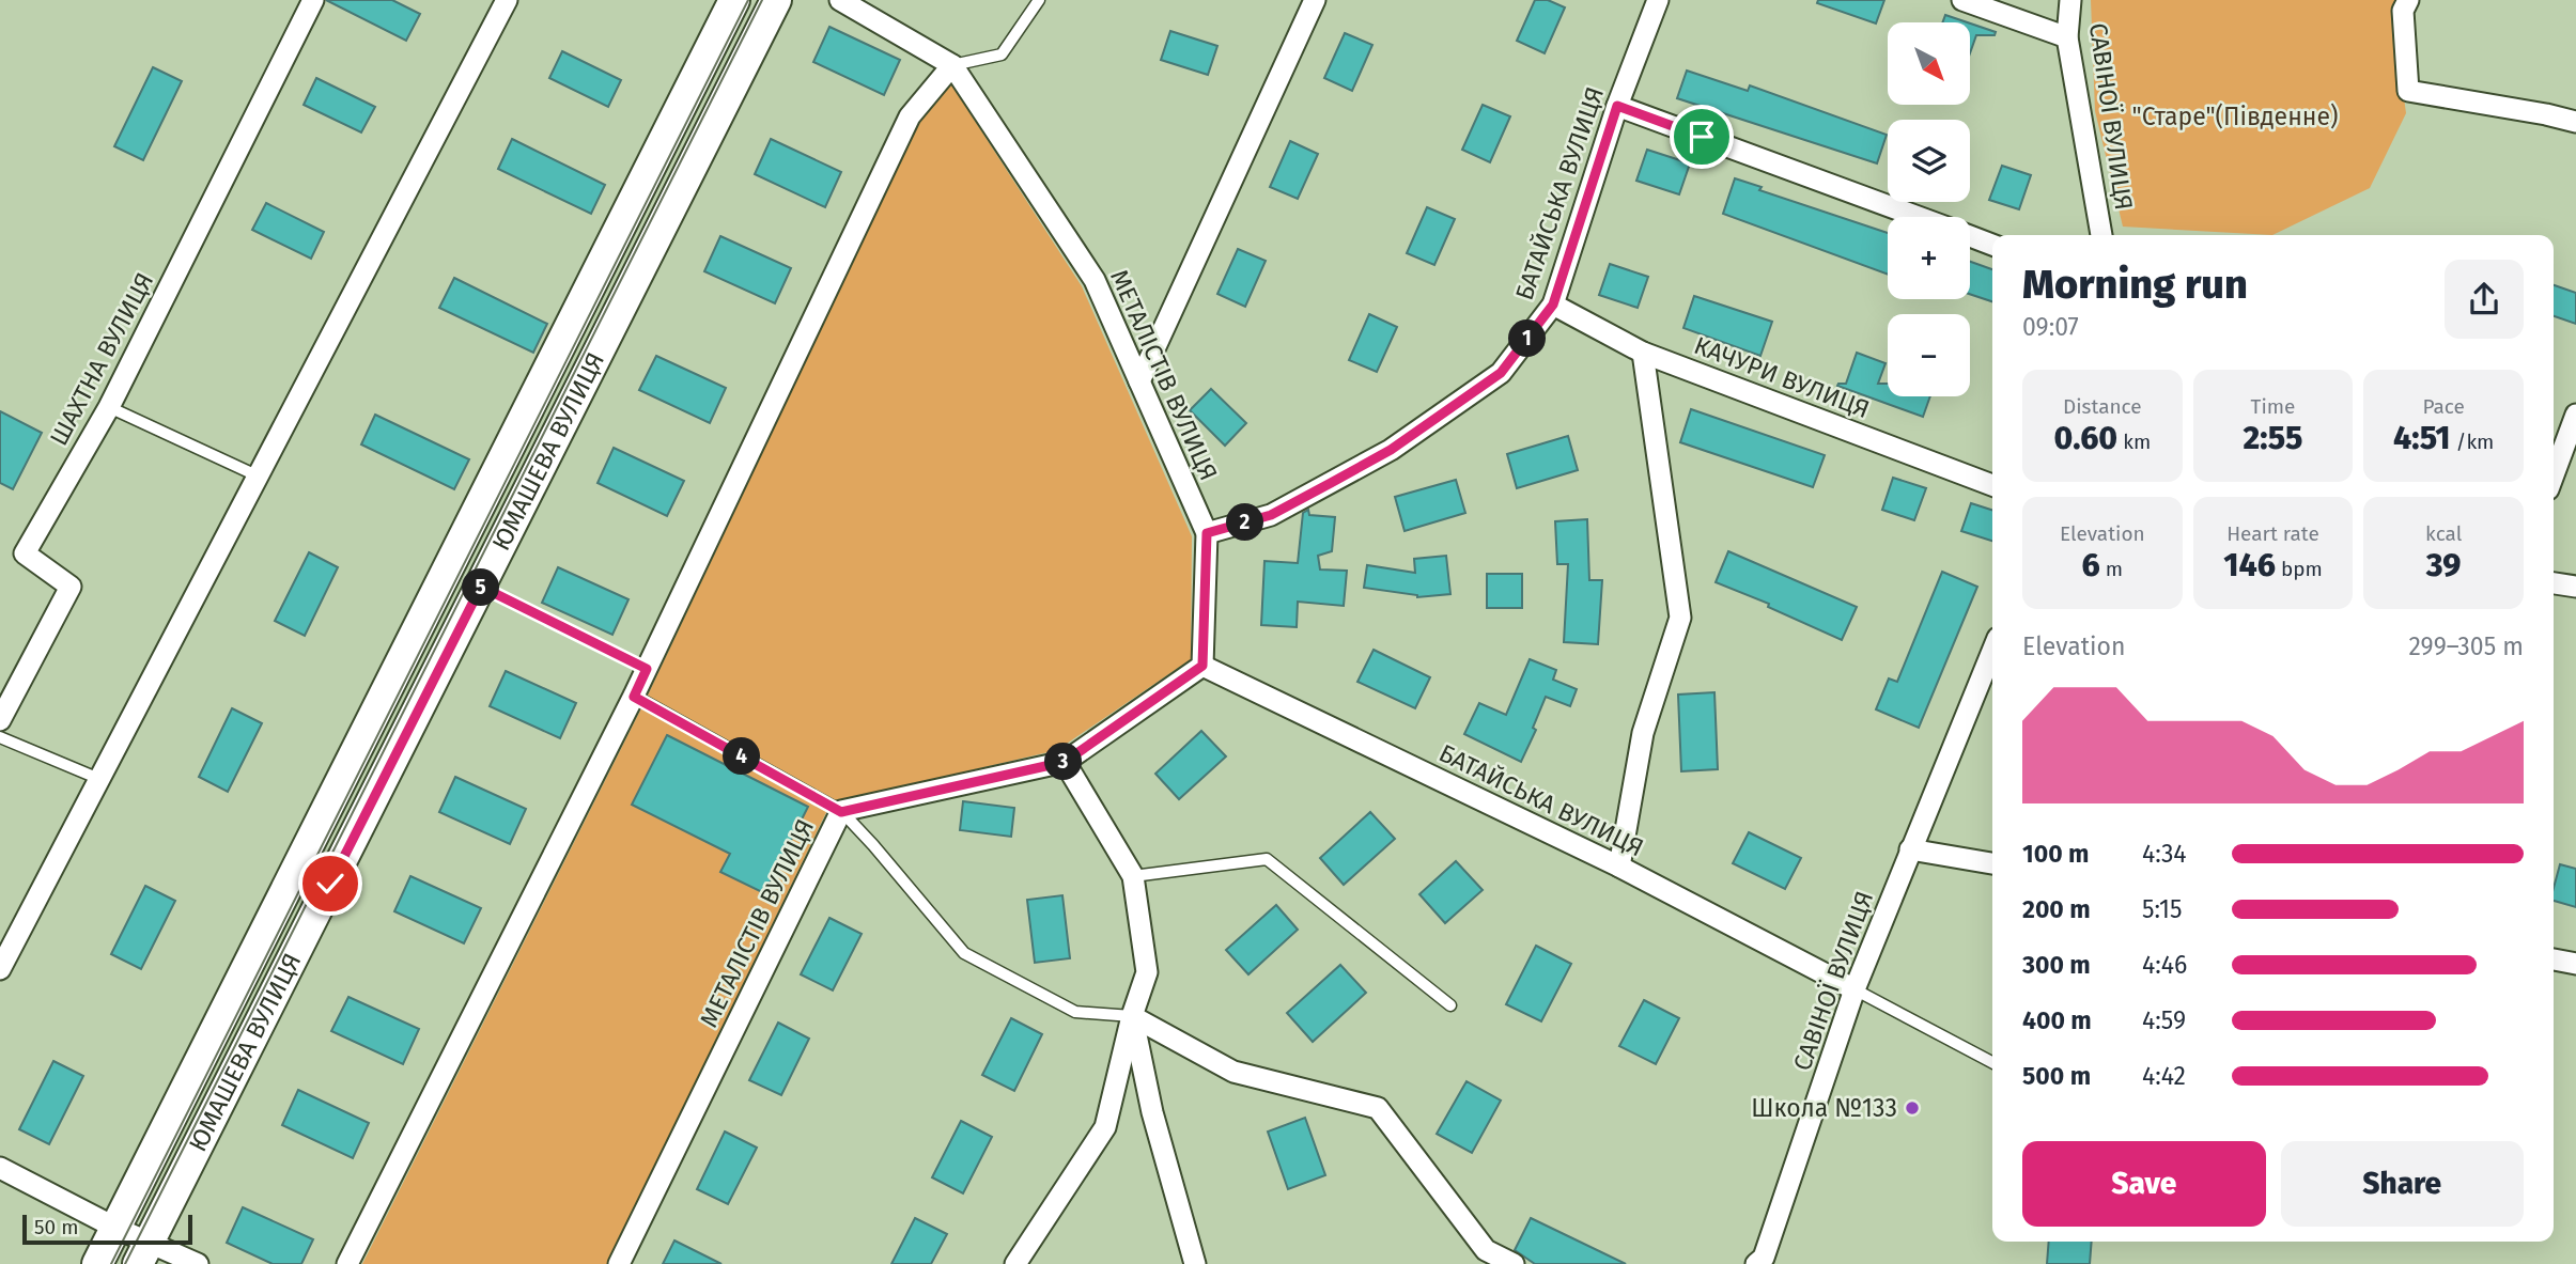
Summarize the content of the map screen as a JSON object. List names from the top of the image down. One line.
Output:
{"streets":{"main road":["ЮМАШЕВА ВУЛИЦЯ"],"street":["САВІНОЇ ВУЛИЦЯ","БАТАЙСЬКА ВУЛИЦЯ","ШАХТНА ВУЛИЦЯ","МЕТАЛІСТІВ ВУЛИЦЯ","КАЧУРИ ВУЛИЦЯ"]},"crossings":[["САВІНОЇ ВУЛИЦЯ","БАТАЙСЬКА ВУЛИЦЯ"],["БАТАЙСЬКА ВУЛИЦЯ","МЕТАЛІСТІВ ВУЛИЦЯ"],["БАТАЙСЬКА ВУЛИЦЯ","КАЧУРИ ВУЛИЦЯ"]],"parks":["\"Старе\"(Південне)"],"places":["Школа №133"],"scale_bar":"50 m","north":"bottom right","page":{"map_buttons":["+","−"],"heading":["Morning run","09:07"],"pins":["1","2","5","4","3"],"stats":[["Distance","0.60 km"],["Time","2:55"],["Pace","4:51 /km"],["Elevation","6 m"],["Heart rate","146 bpm"],["kcal","39"]],"chart":["Elevation","299–305 m"],"list":[{"name":"100 m","note":"4:34"},{"name":"200 m","note":"5:15"},{"name":"300 m","note":"4:46"},{"name":"400 m","note":"4:59"},{"name":"500 m","note":"4:42"}],"buttons":["Save","Share"],"scale":"50 m"}}
